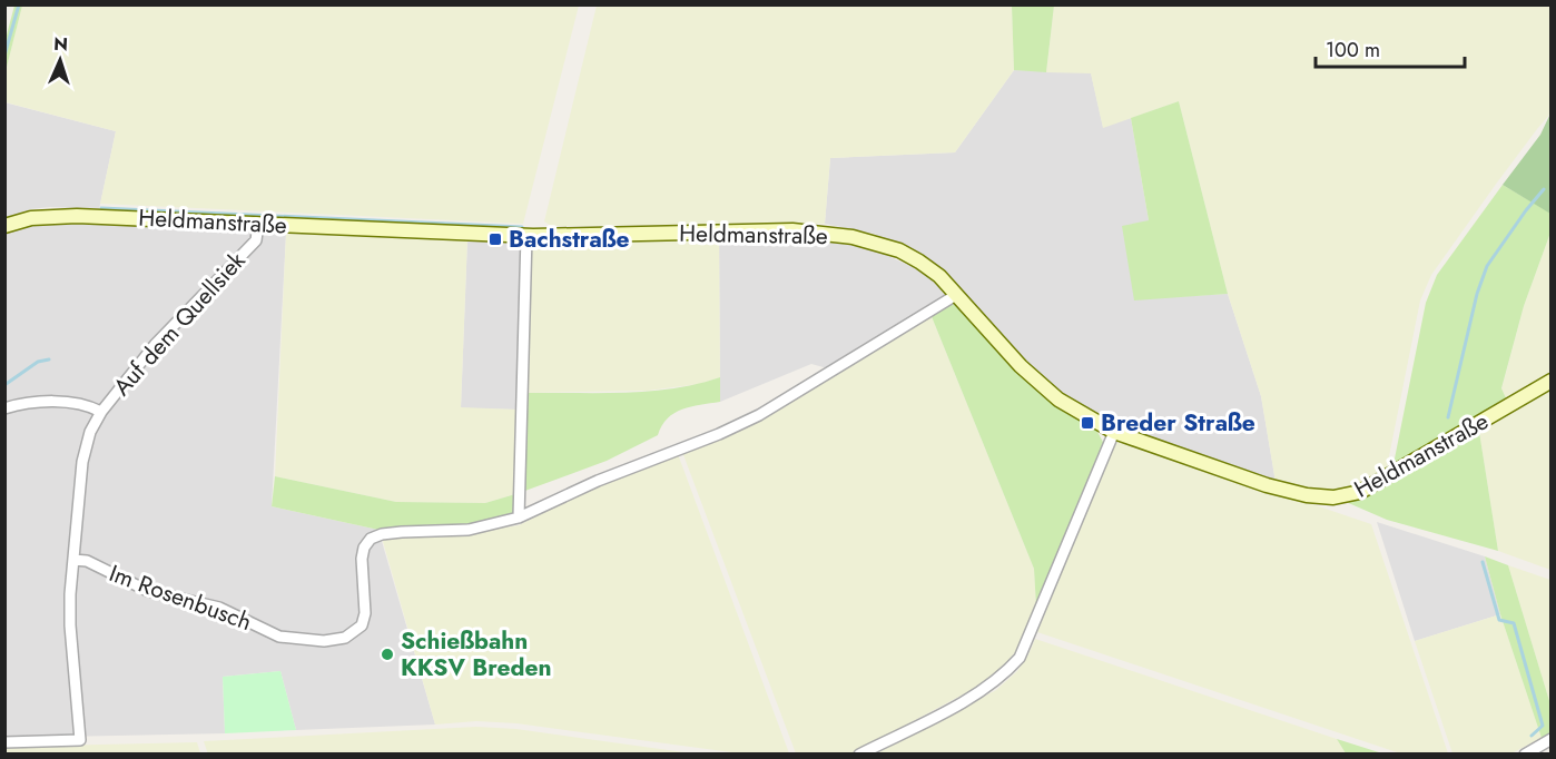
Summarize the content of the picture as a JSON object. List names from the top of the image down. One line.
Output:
{"streets":{"main road":["Heldmanstraße"],"street":["Auf dem Quellsiek","Im Rosenbusch"]},"crossings":[["Heldmanstraße","Auf dem Quellsiek"],["Auf dem Quellsiek","Im Rosenbusch"]],"places":{"transit":["Bachstraße","Breder Straße"],"other":["Schießbahn KKSV Breden"]},"scale_bar":"100 m","north":"top"}
